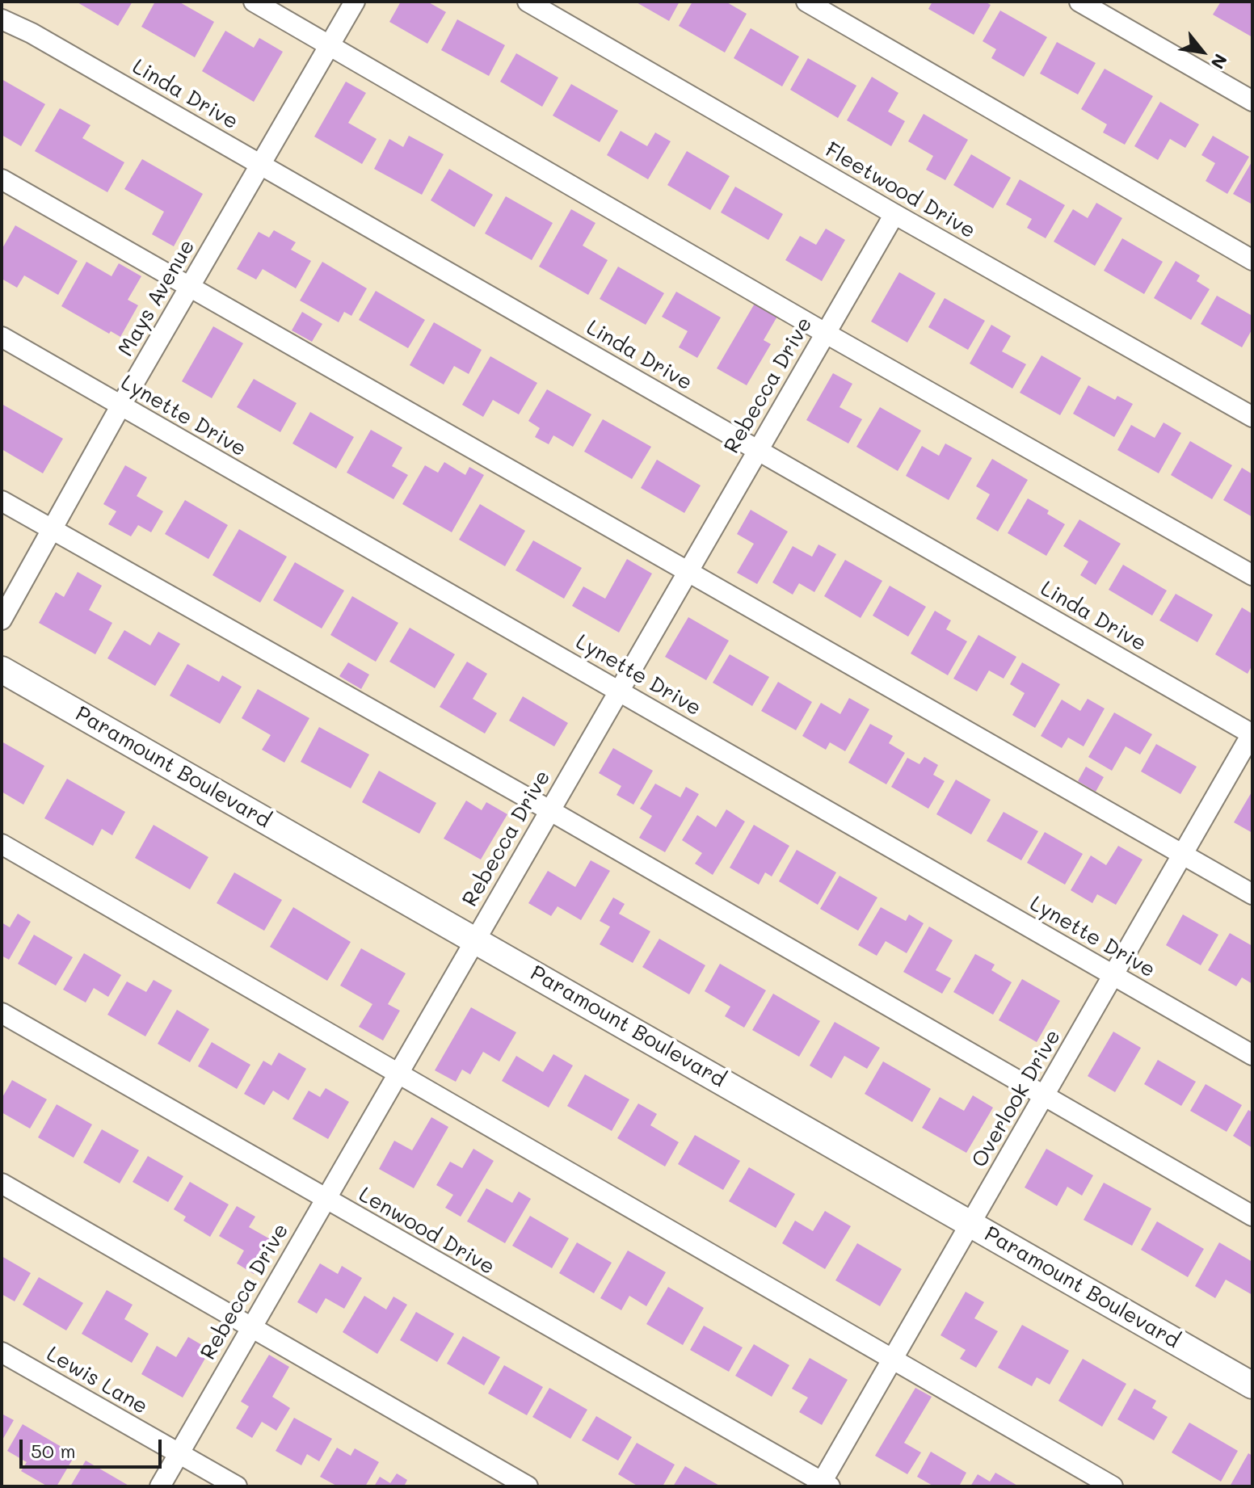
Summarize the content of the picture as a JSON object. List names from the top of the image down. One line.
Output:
{"streets":{"main road":["Paramount Boulevard"],"street":["Linda Drive","Fleetwood Drive","Mays Avenue","Rebecca Drive","Lynette Drive","Overlook Drive","Lenwood Drive","Lewis Lane"]},"crossings":[["Linda Drive","Mays Avenue"],["Linda Drive","Rebecca Drive"],["Linda Drive","Overlook Drive"],["Fleetwood Drive","Rebecca Drive"],["Mays Avenue","Lynette Drive"],["Rebecca Drive","Lynette Drive"],["Rebecca Drive","Paramount Boulevard"],["Rebecca Drive","Lenwood Drive"],["Rebecca Drive","Lewis Lane"],["Lynette Drive","Overlook Drive"],["Paramount Boulevard","Overlook Drive"],["Overlook Drive","Lenwood Drive"]],"scale_bar":"50 m","north":"bottom right"}
